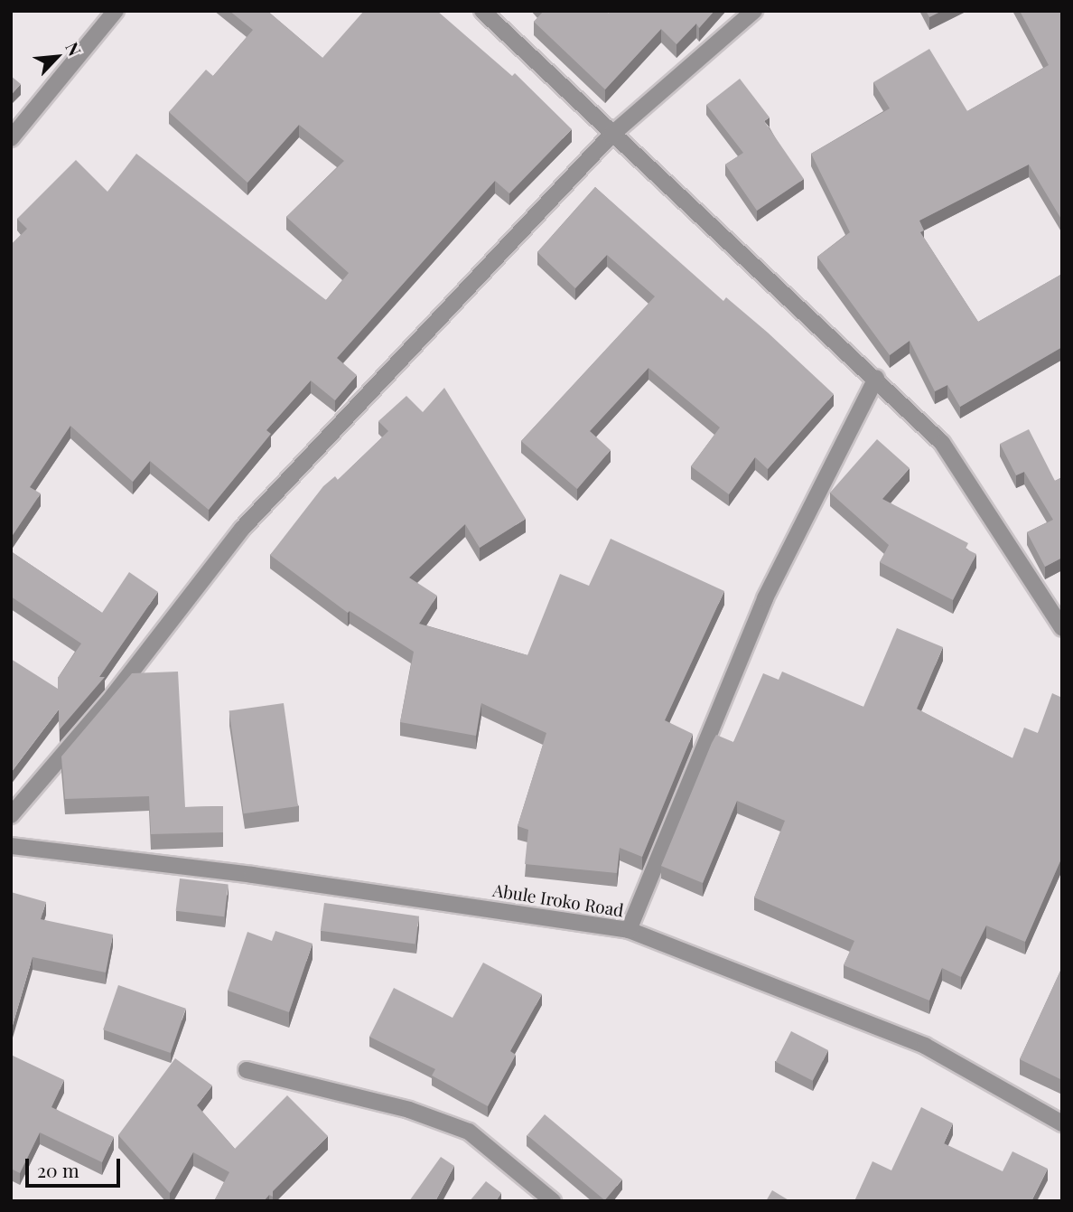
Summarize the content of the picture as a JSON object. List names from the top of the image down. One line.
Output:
{"streets":{"street":["Abule Iroko Road"]},"scale_bar":"20 m","north":"top right"}
